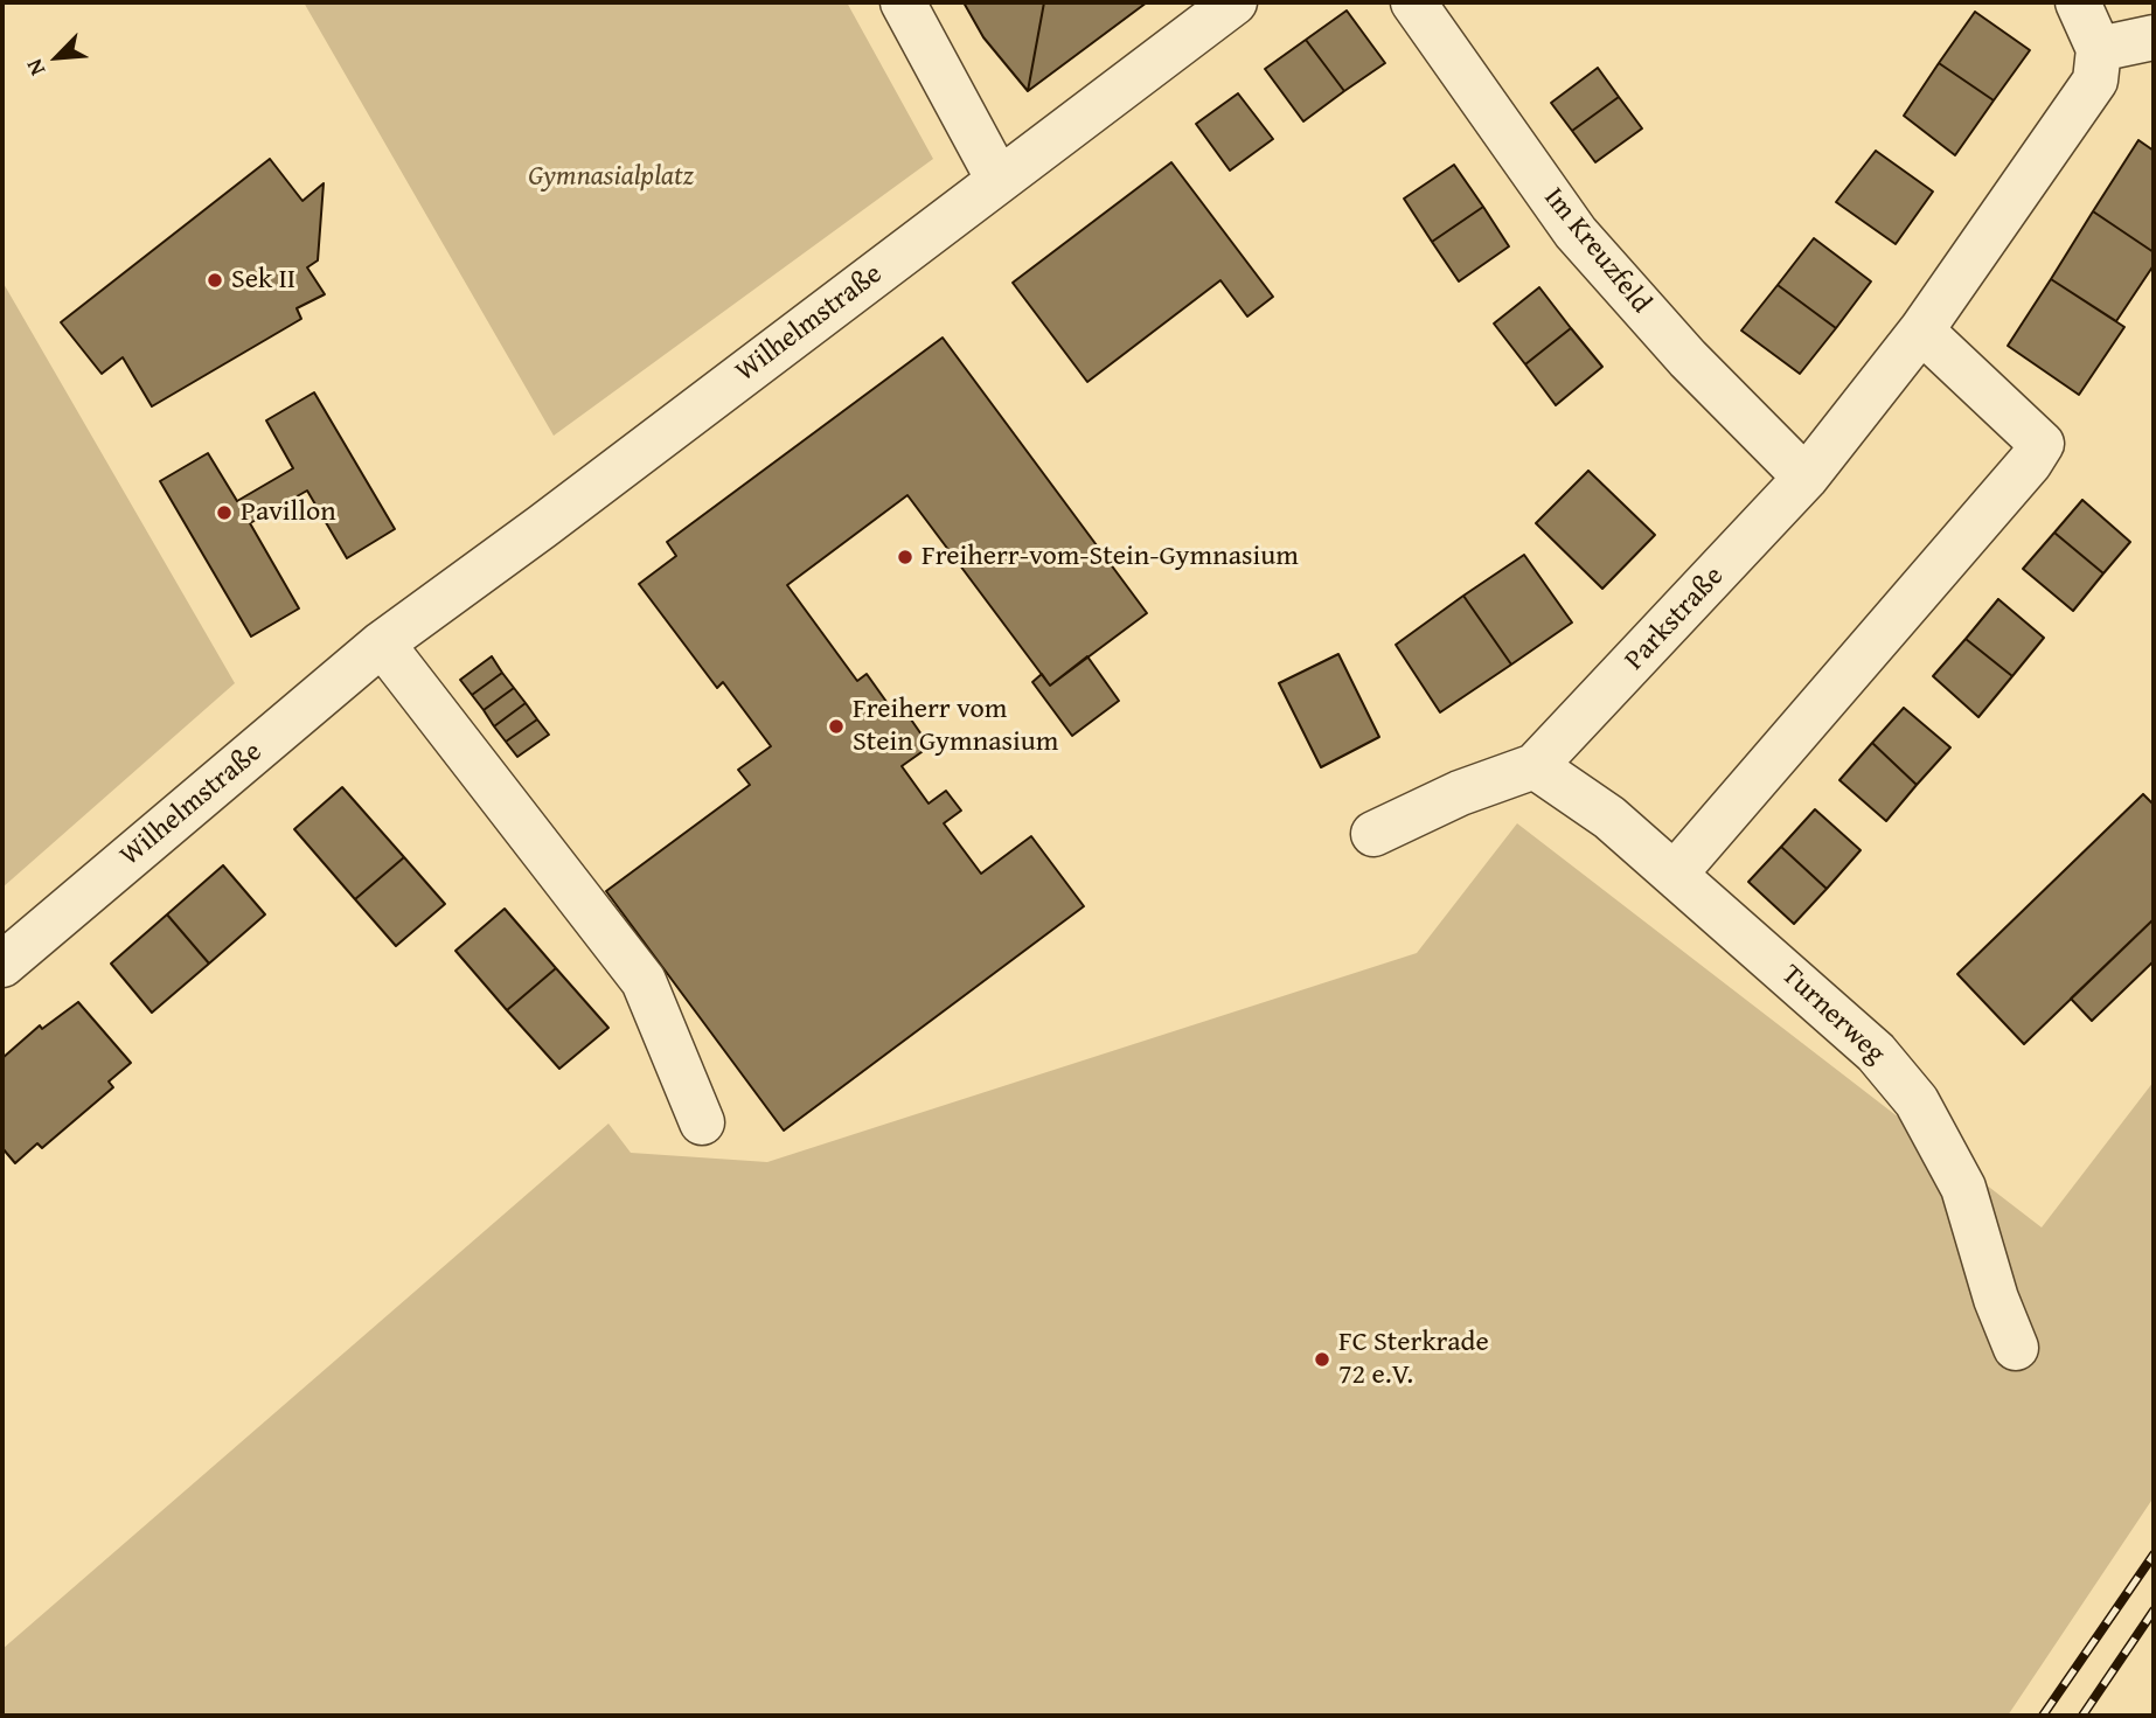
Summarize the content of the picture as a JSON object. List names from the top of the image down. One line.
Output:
{"streets":{"street":["Im Kreuzfeld","Wilhelmstraße","Parkstraße","Turnerweg"]},"crossings":[["Im Kreuzfeld","Parkstraße"],["Parkstraße","Turnerweg"]],"parks":["Gymnasialplatz"],"places":["Sek II","Pavillon","Freiherr-vom-Stein-Gymnasium","Freiherr vom Stein Gymnasium","FC Sterkrade 72 e.V."],"north":"bottom left"}
